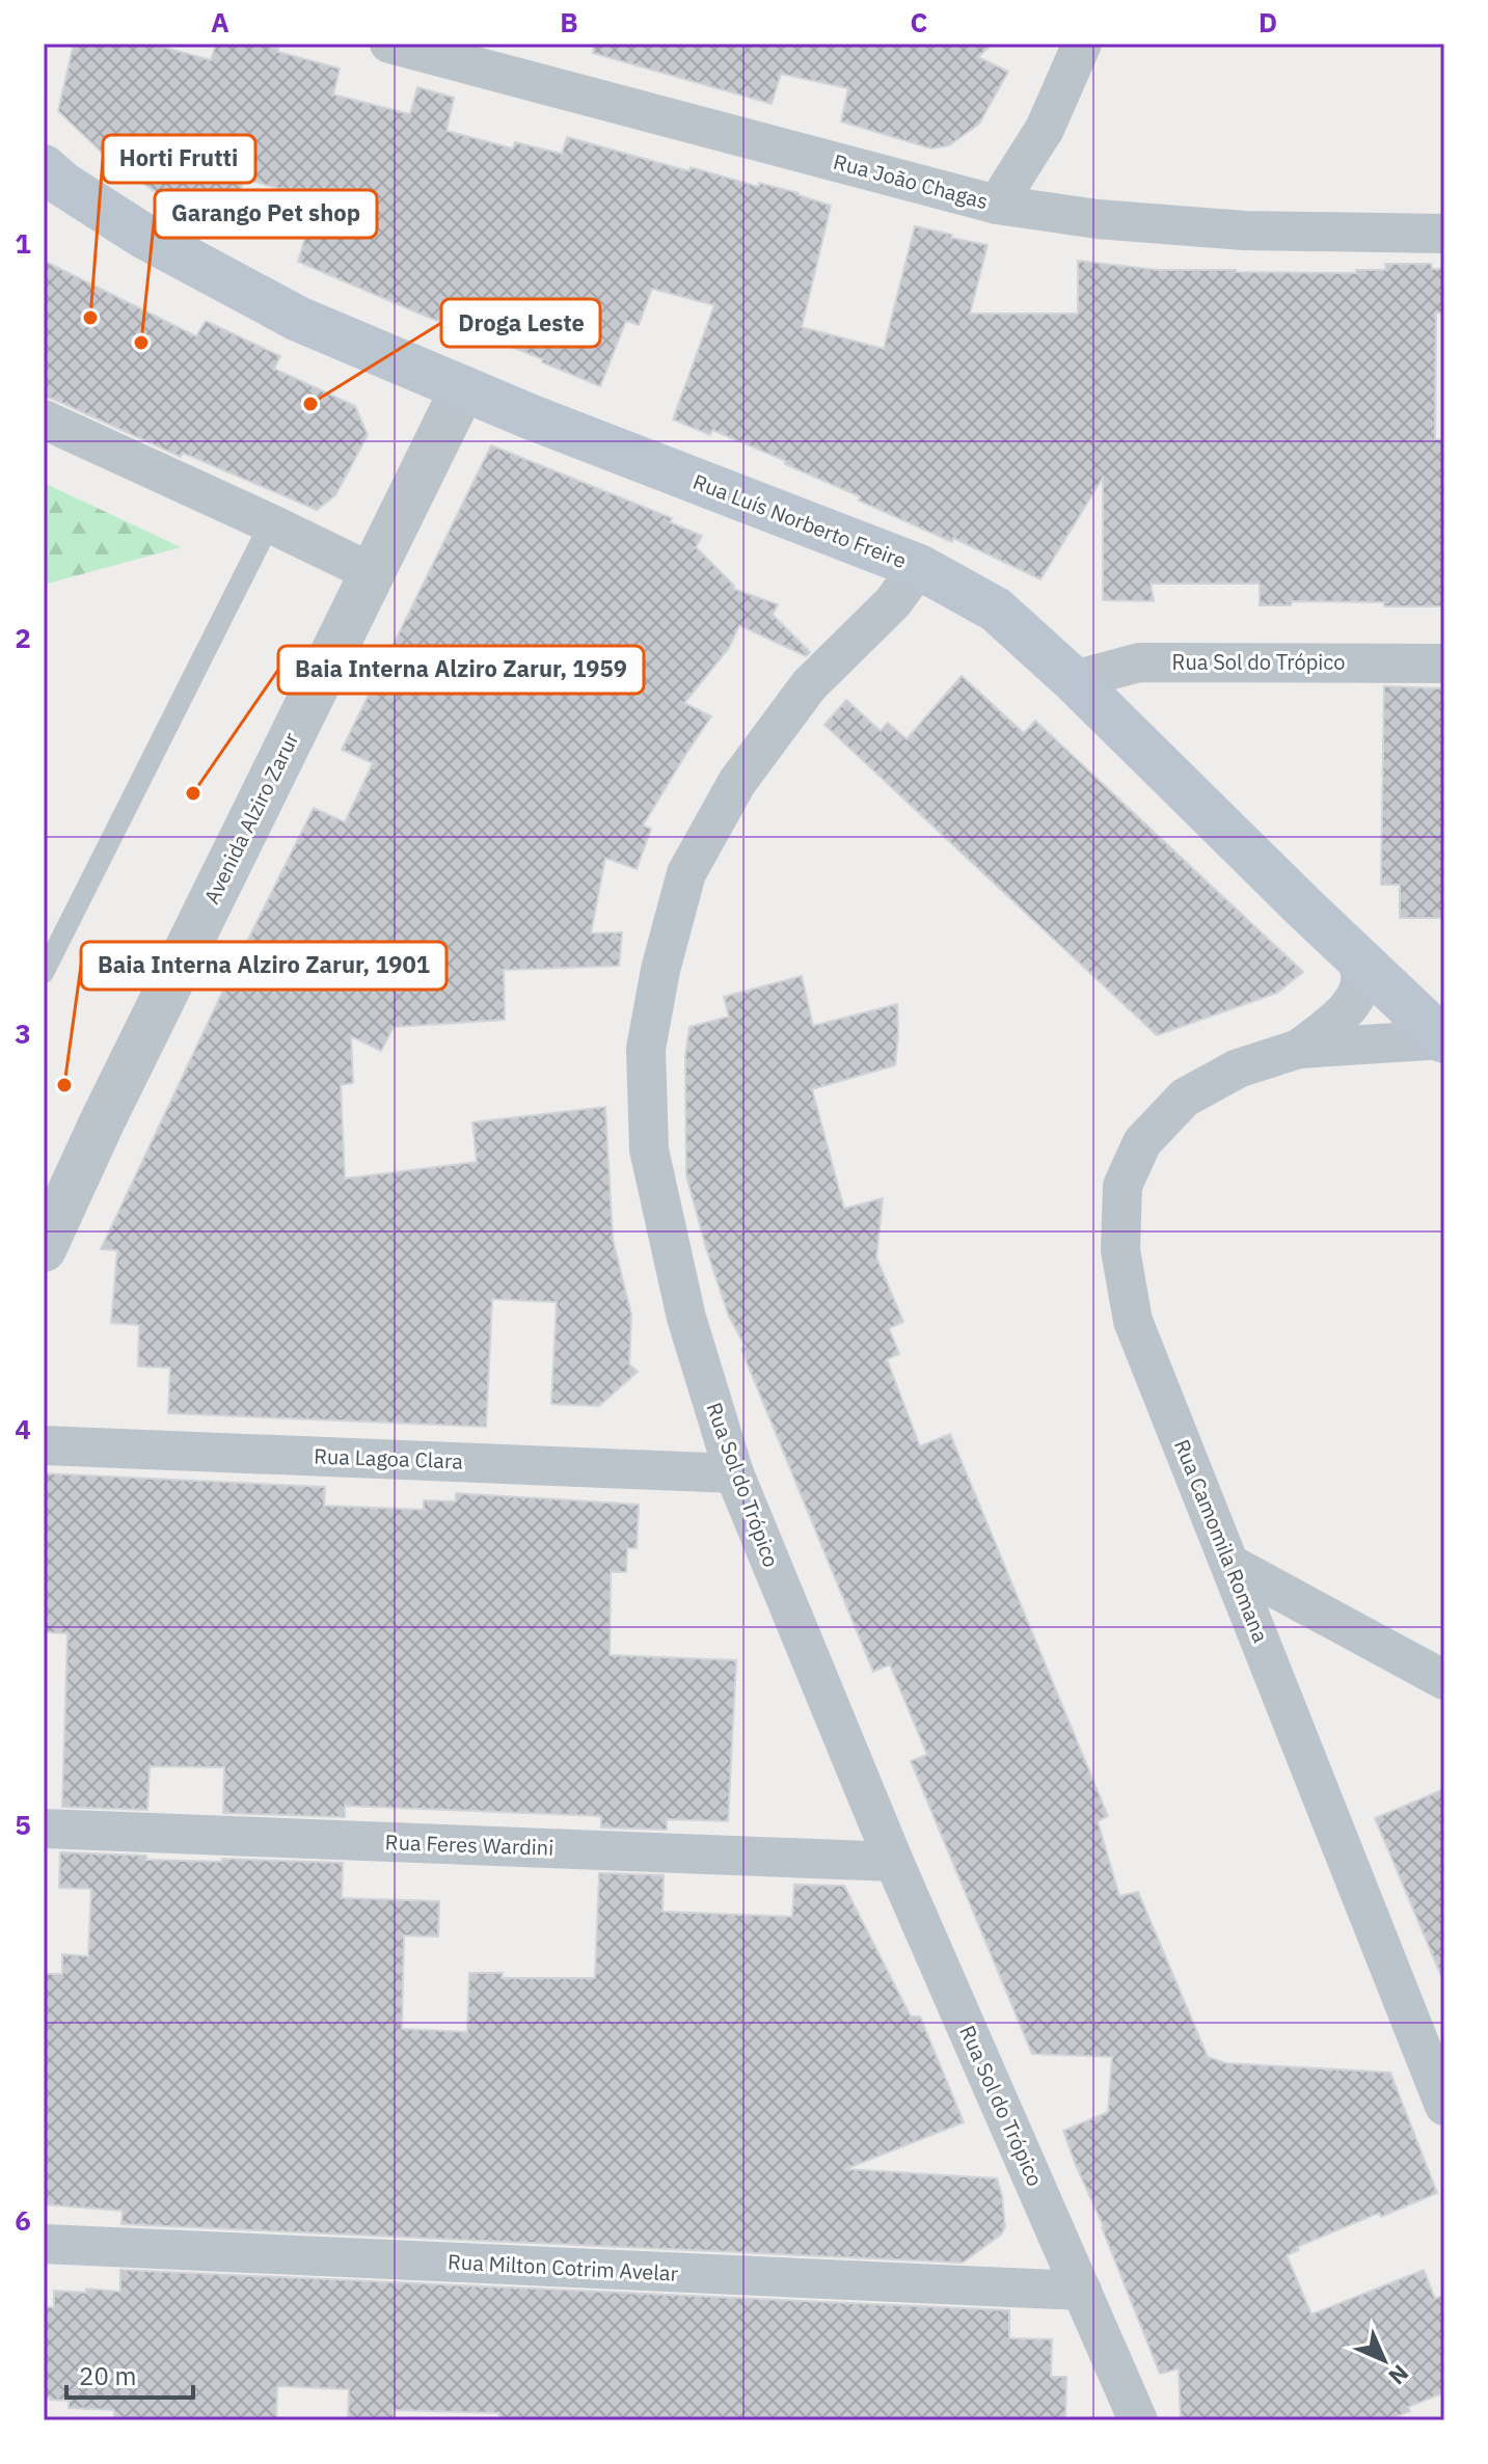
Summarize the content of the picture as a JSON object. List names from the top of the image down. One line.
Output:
{"streets":{"main road":["Rua Luís Norberto Freire"],"street":["Rua João Chagas","Rua Sol do Trópico","Avenida Alziro Zarur","Rua Lagoa Clara","Rua Camomila Romana","Rua Feres Wardini","Rua Milton Cotrim Avelar"]},"crossings":[["Rua Luís Norberto Freire","Rua Sol do Trópico"],["Rua Luís Norberto Freire","Avenida Alziro Zarur"],["Rua Luís Norberto Freire","Rua Camomila Romana"],["Rua Sol do Trópico","Rua Lagoa Clara"],["Rua Sol do Trópico","Rua Feres Wardini"],["Rua Sol do Trópico","Rua Milton Cotrim Avelar"]],"places":["Horti Frutti","Garango Pet shop","Droga Leste","Baia Interna Alziro Zarur, 1959","Baia Interna Alziro Zarur, 1901"],"scale_bar":"20 m","north":"bottom right","grid":{"columns":["A","B","C","D"],"rows":["1","2","3","4","5","6"]}}
